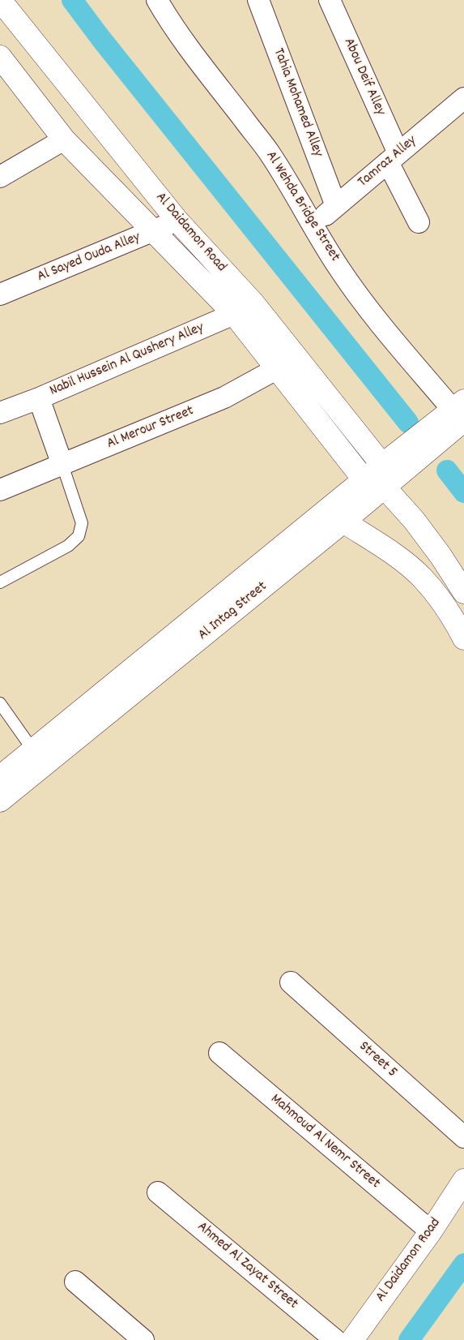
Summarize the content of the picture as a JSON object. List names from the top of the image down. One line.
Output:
{"streets":{"main road":["Al Daidamon Road","Al Intag Street"],"street":["Abou Deif Alley","Tahia Mohamed Alley","Tamraz Alley","Al Wehda Bridge Street","Al Sayed Ouda Alley","Nabil Hussein Al Qushery Alley","Al Merour Street","Street 5","Mahmoud Al Nemr Street","Ahmed Al Zayat Street"]},"crossings":[["Abou Deif Alley","Tamraz Alley"],["Tahia Mohamed Alley","Tamraz Alley"],["Tamraz Alley","Al Wehda Bridge Street"],["Al Wehda Bridge Street","Al Intag Street"],["Al Daidamon Road","Al Sayed Ouda Alley"],["Al Daidamon Road","Nabil Hussein Al Qushery Alley"],["Al Daidamon Road","Al Merour Street"],["Al Daidamon Road","Al Intag Street"],["Al Daidamon Road","Mahmoud Al Nemr Street"]]}
